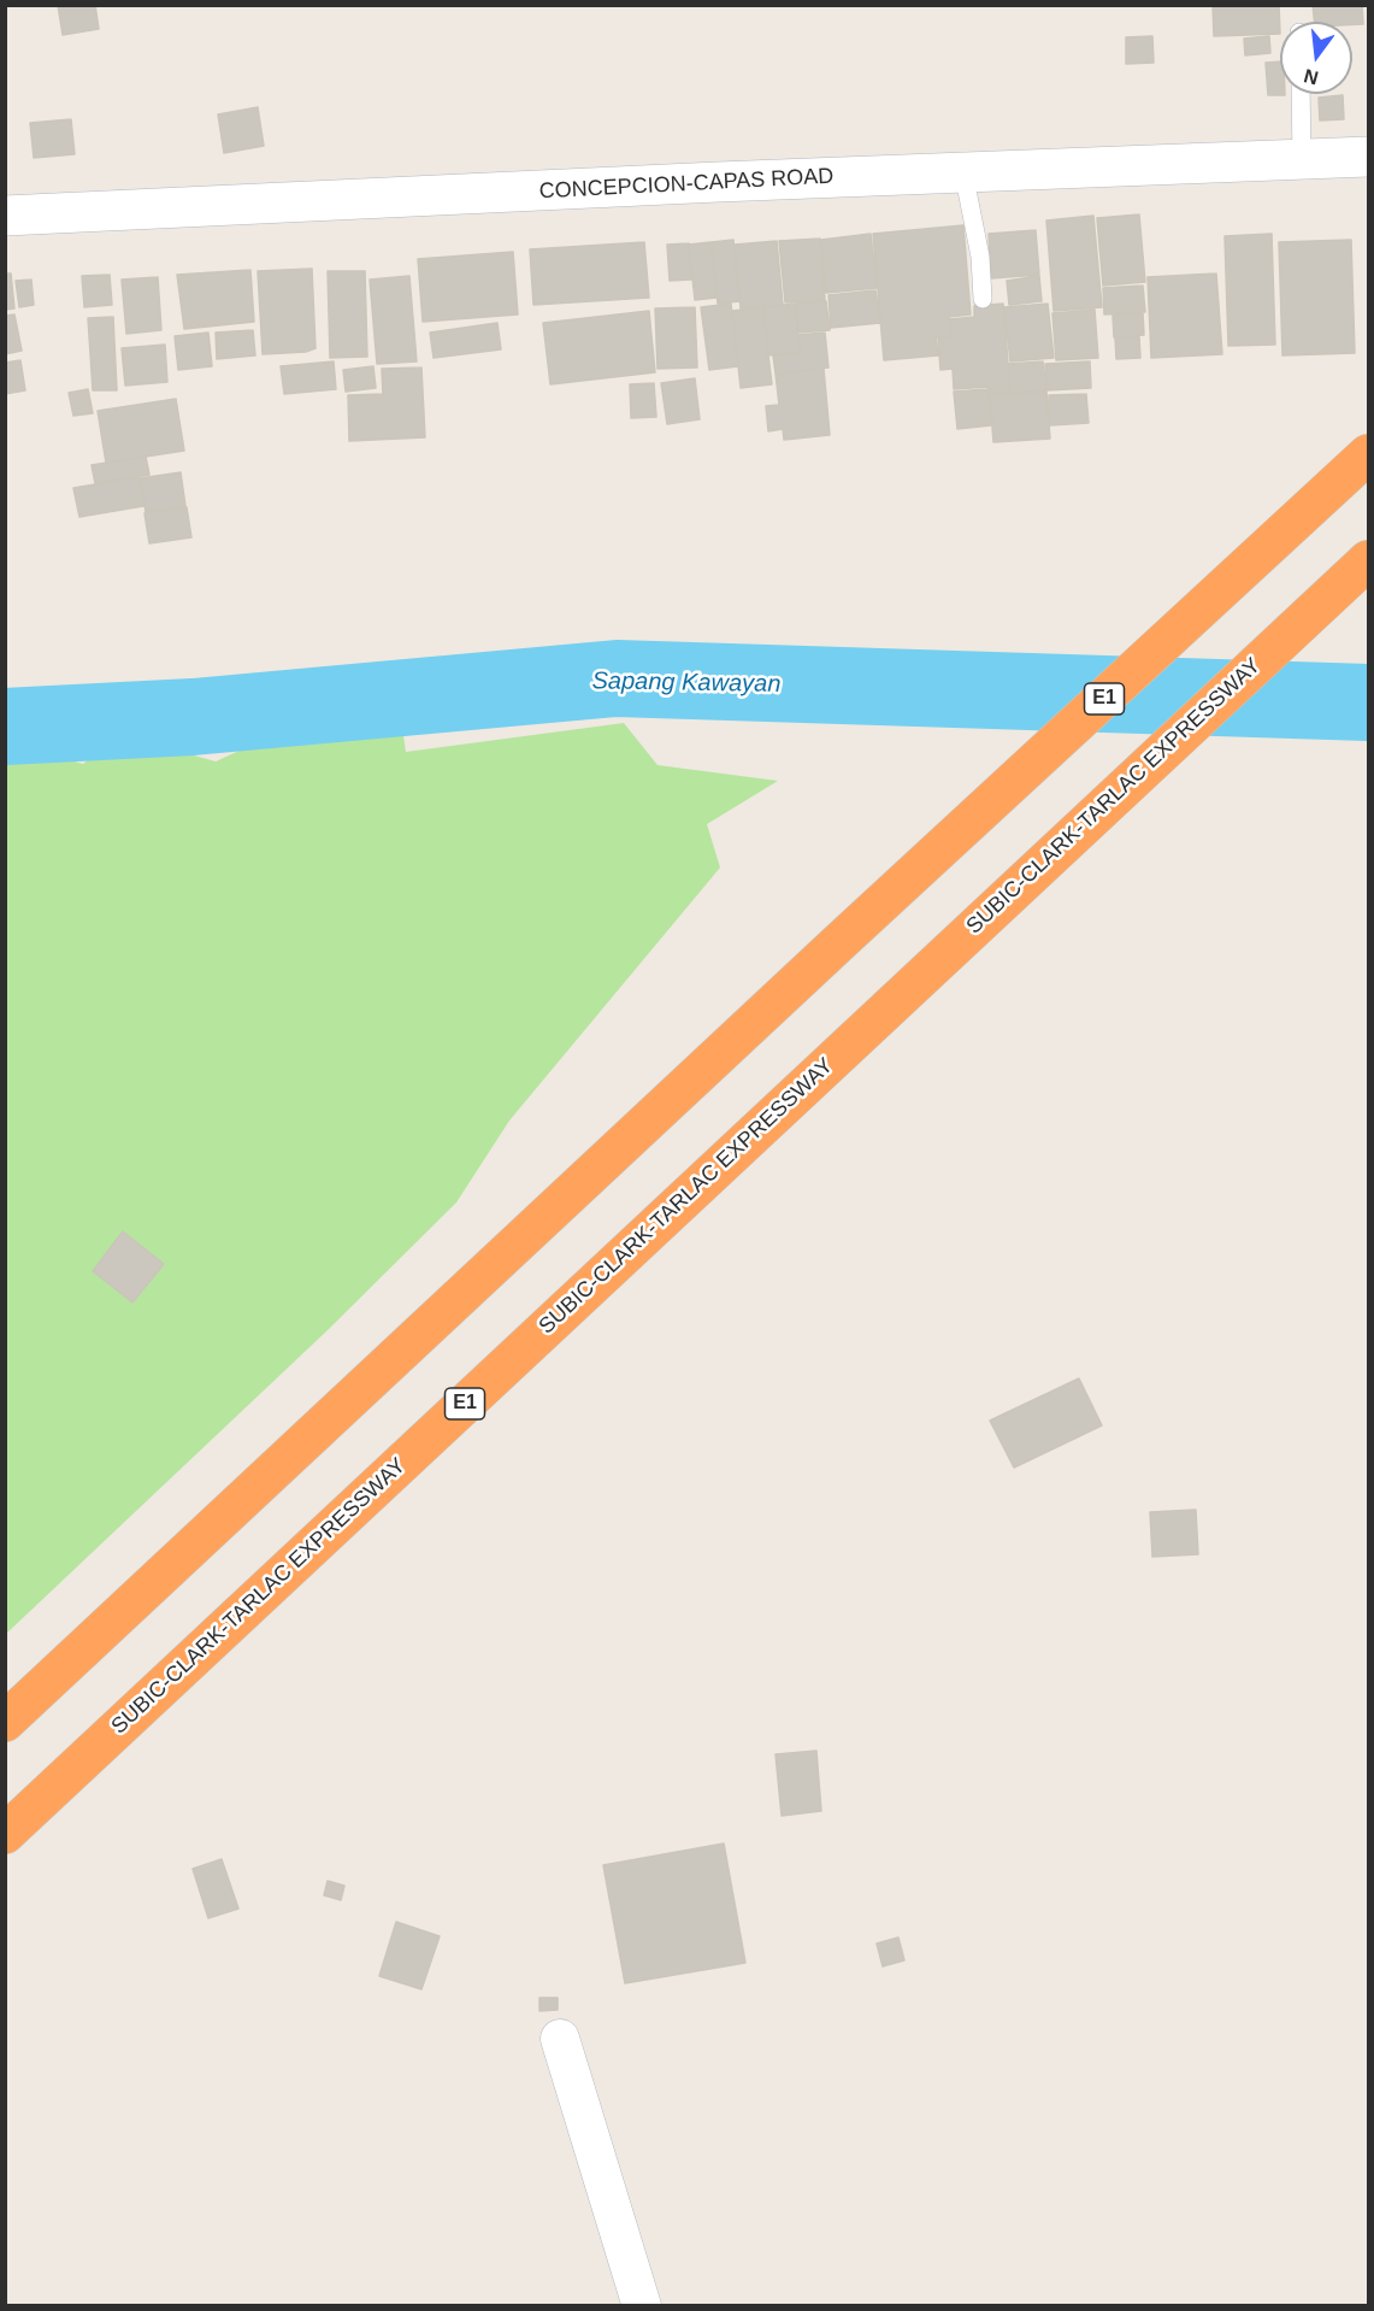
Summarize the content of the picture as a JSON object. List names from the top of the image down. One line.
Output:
{"streets":{"highway":["E1","SUBIC-CLARK-TARLAC EXPRESSWAY"],"main road":["CONCEPCION-CAPAS ROAD"]},"water":["Sapang Kawayan"],"north":"bottom"}
